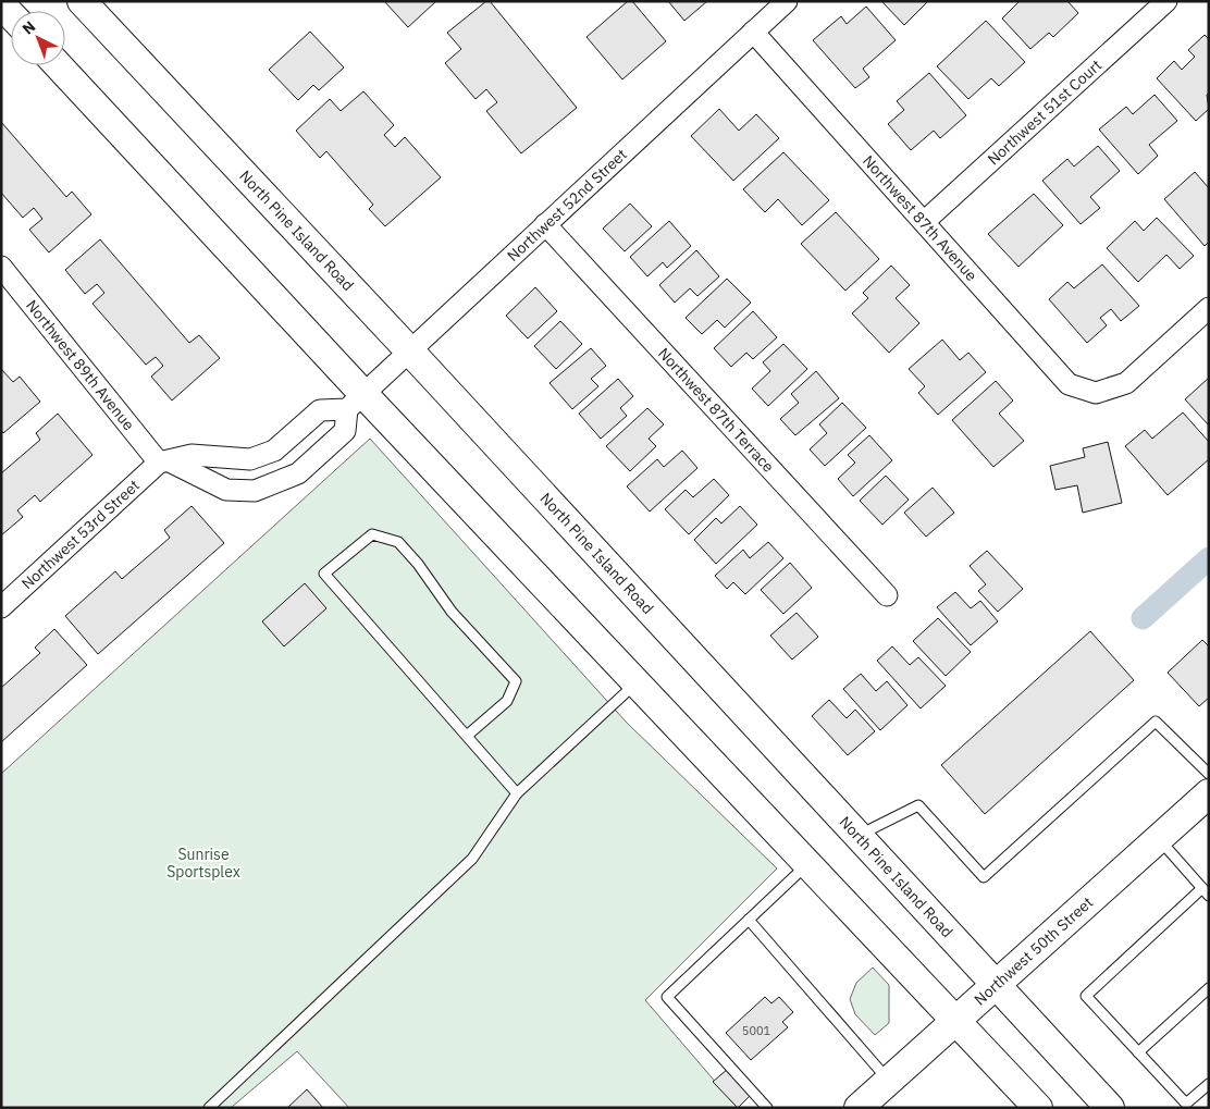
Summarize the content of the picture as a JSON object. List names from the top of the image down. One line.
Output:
{"streets":{"main road":["North Pine Island Road","Northwest 50th Street"],"street":["Northwest 51st Court","Northwest 52nd Street","Northwest 87th Avenue","Northwest 89th Avenue","Northwest 87th Terrace","Northwest 53rd Street"]},"crossings":[["Northwest 51st Court","Northwest 87th Avenue"],["Northwest 52nd Street","Northwest 87th Avenue"],["Northwest 52nd Street","North Pine Island Road"],["Northwest 52nd Street","Northwest 87th Terrace"],["North Pine Island Road","Northwest 50th Street"],["Northwest 89th Avenue","Northwest 53rd Street"]],"parks":["Sunrise Sportsplex"],"house_numbers":["5001"],"north":"top left"}
